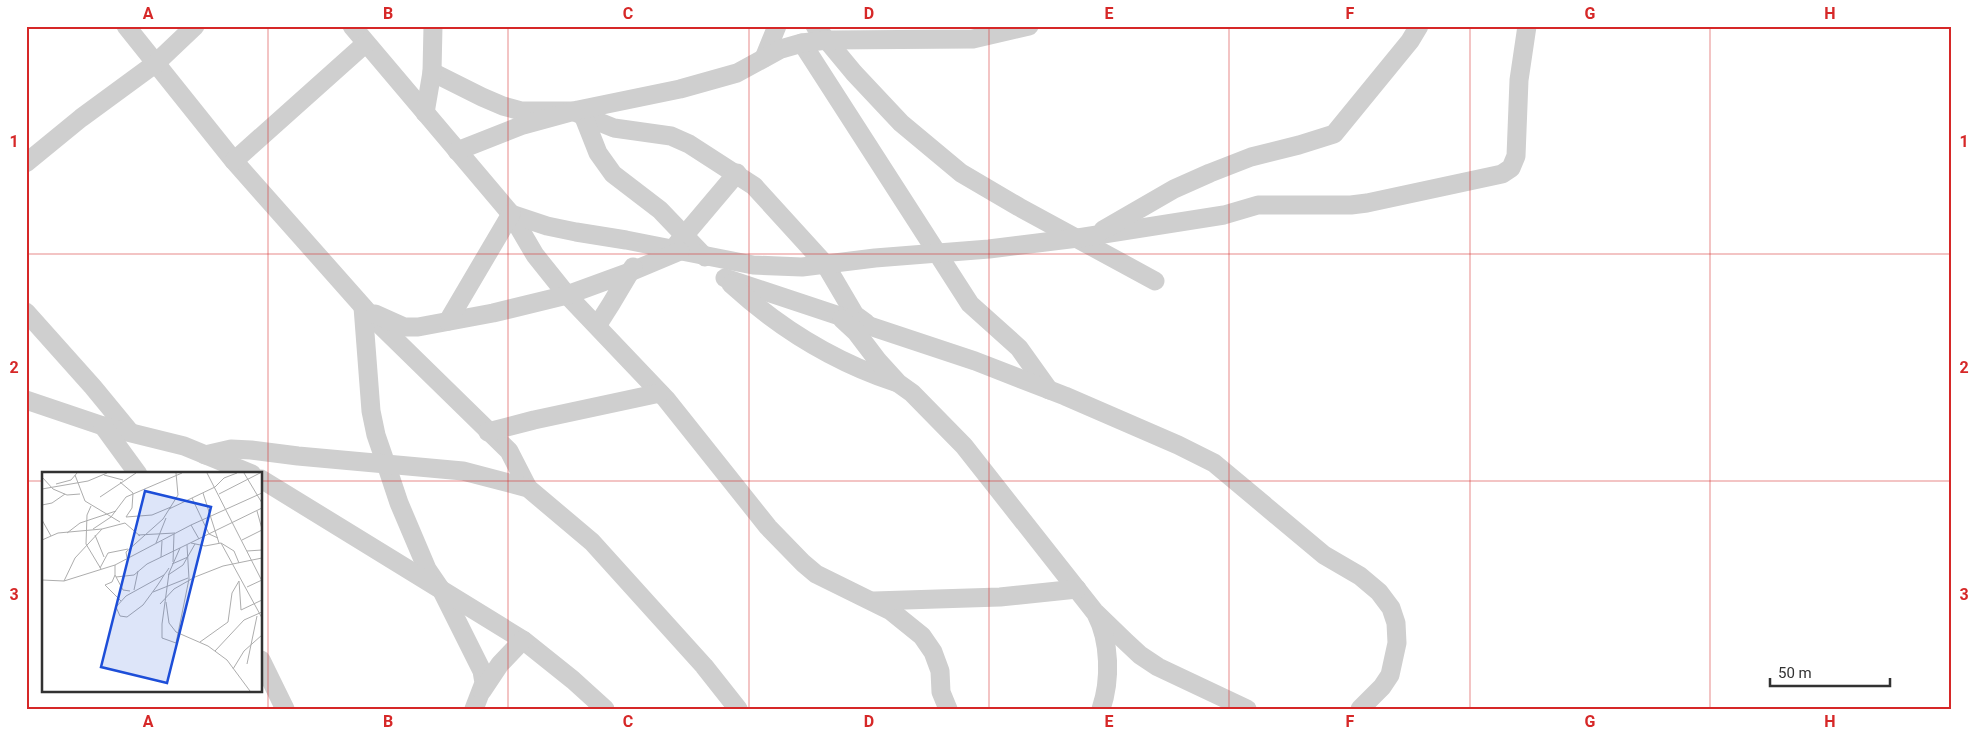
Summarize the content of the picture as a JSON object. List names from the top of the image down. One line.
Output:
{"scale_bar":"50 m","grid":{"columns":["A","B","C","D","E","F","G","H"],"rows":["1","2","3"]}}
